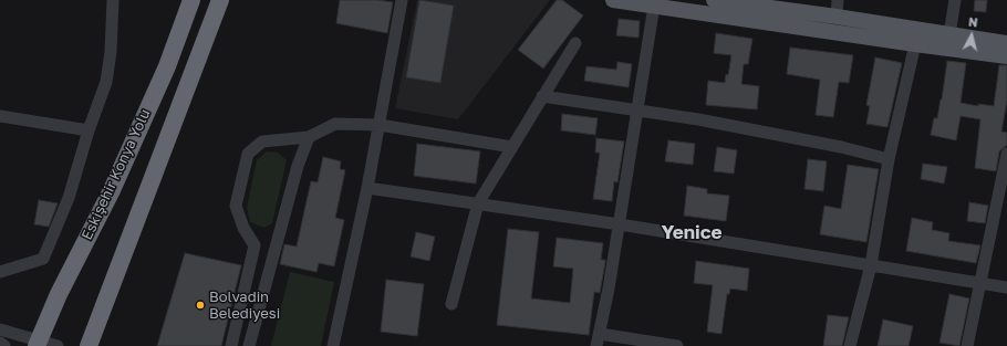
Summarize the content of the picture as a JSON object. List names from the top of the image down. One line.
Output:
{"streets":{"highway":["Eskişehir Konya Yolu"]},"districts":["Yenice"],"places":["Bolvadin Belediyesi"],"north":"top"}
